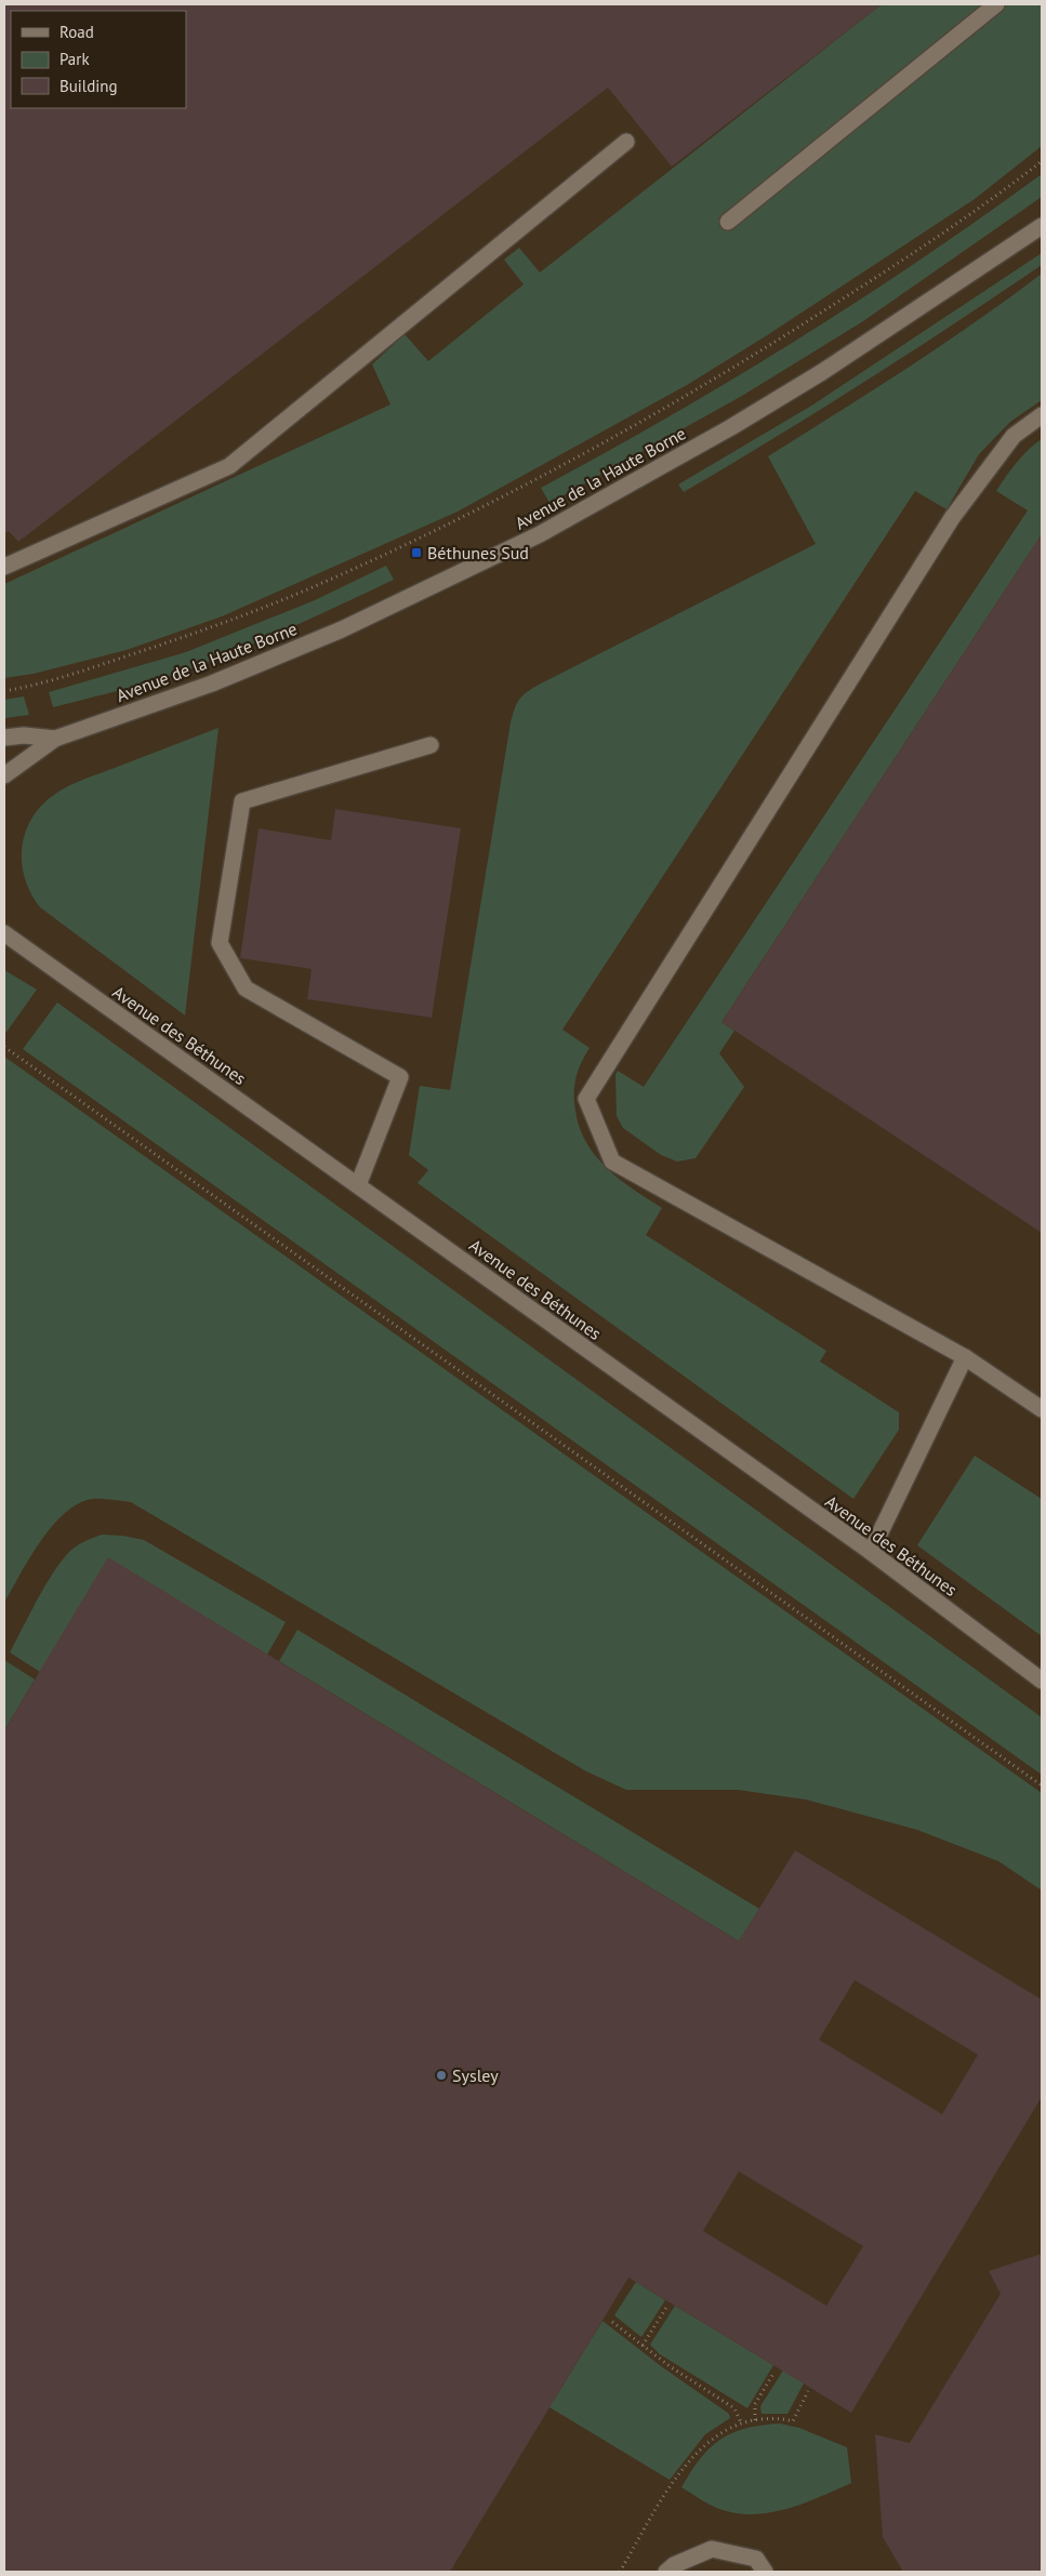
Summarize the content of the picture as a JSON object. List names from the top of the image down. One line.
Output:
{"streets":{"street":["Avenue de la Haute Borne","Avenue des Béthunes"]},"places":{"transit":["Béthunes Sud"],"other":["Sysley"]},"legend":["Road","Park","Building"]}
